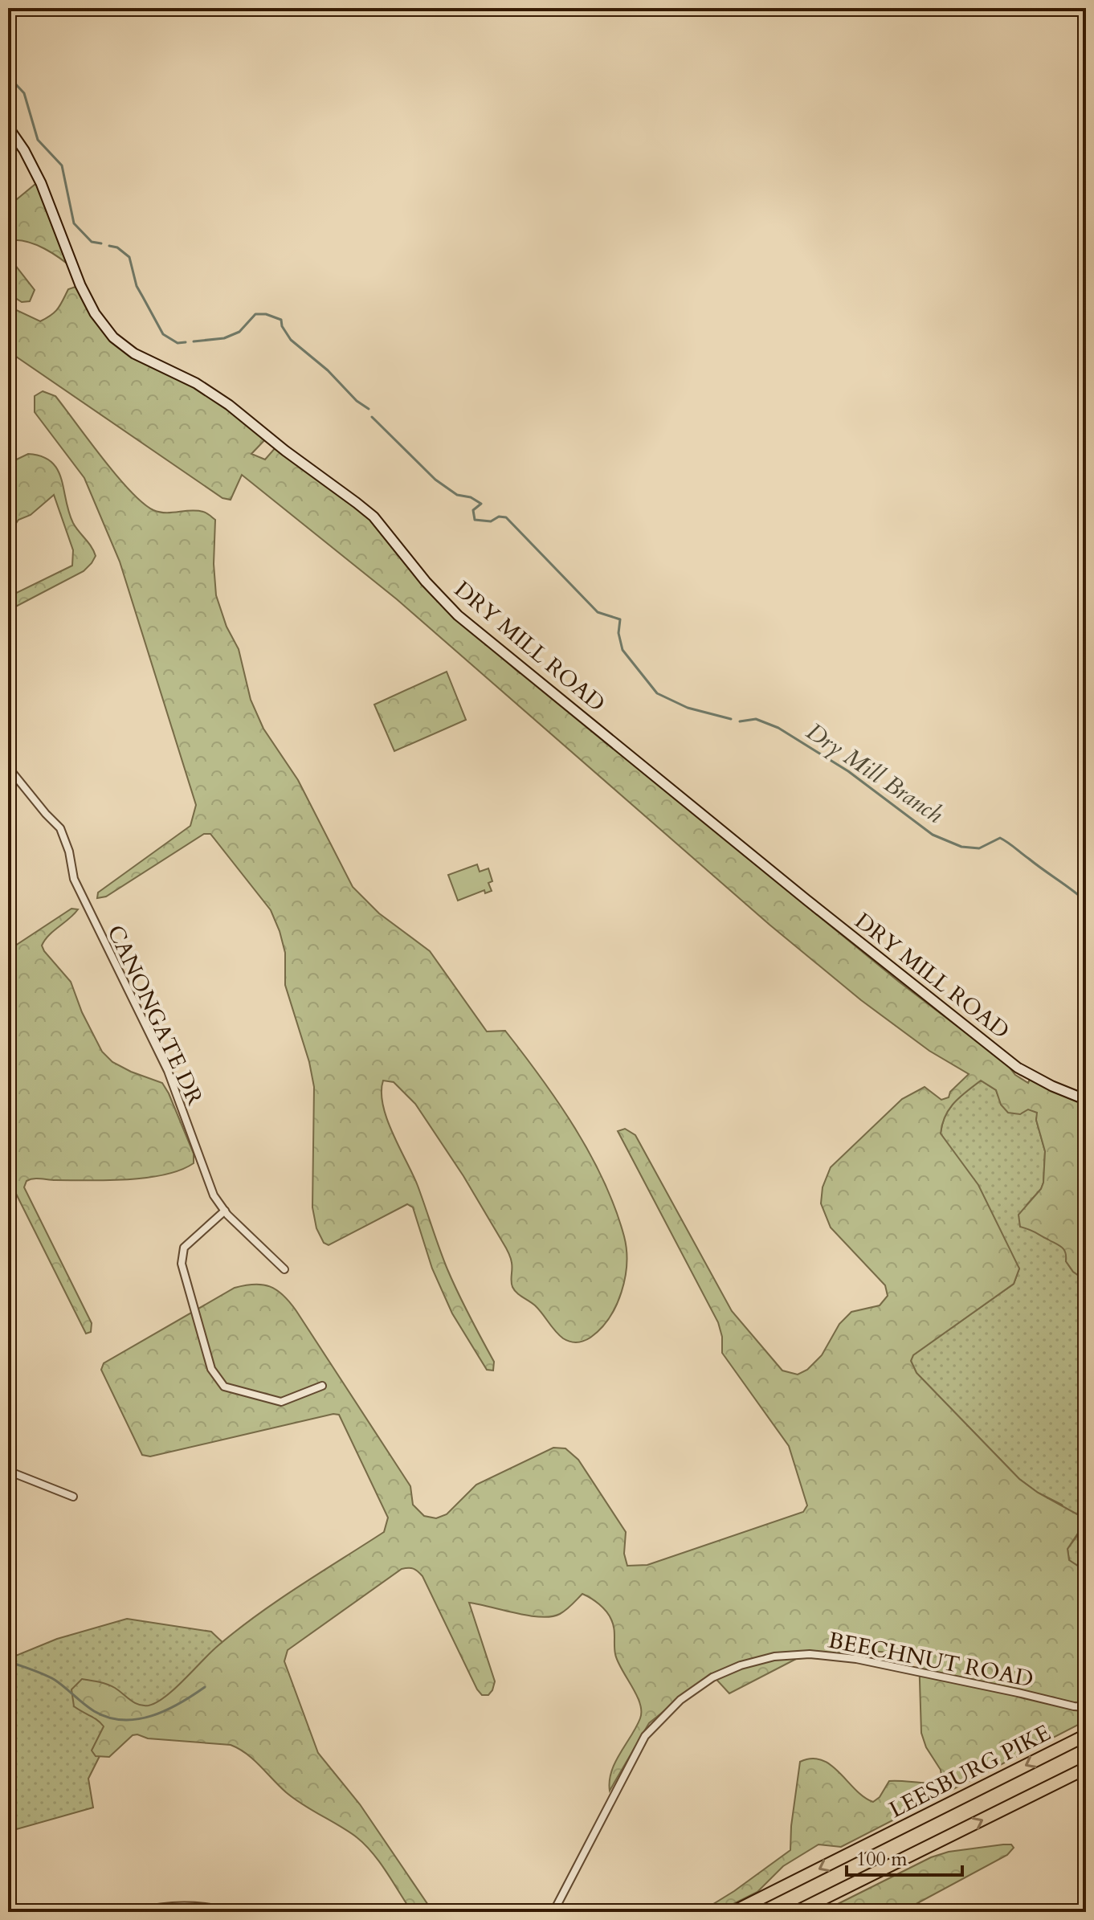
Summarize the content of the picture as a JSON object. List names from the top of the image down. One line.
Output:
{"streets":{"highway":["LEESBURG PIKE"],"street":["DRY MILL ROAD","CANONGATE DR","BEECHNUT ROAD"]},"water":["Dry Mill Branch"],"scale_bar":"100 m"}
